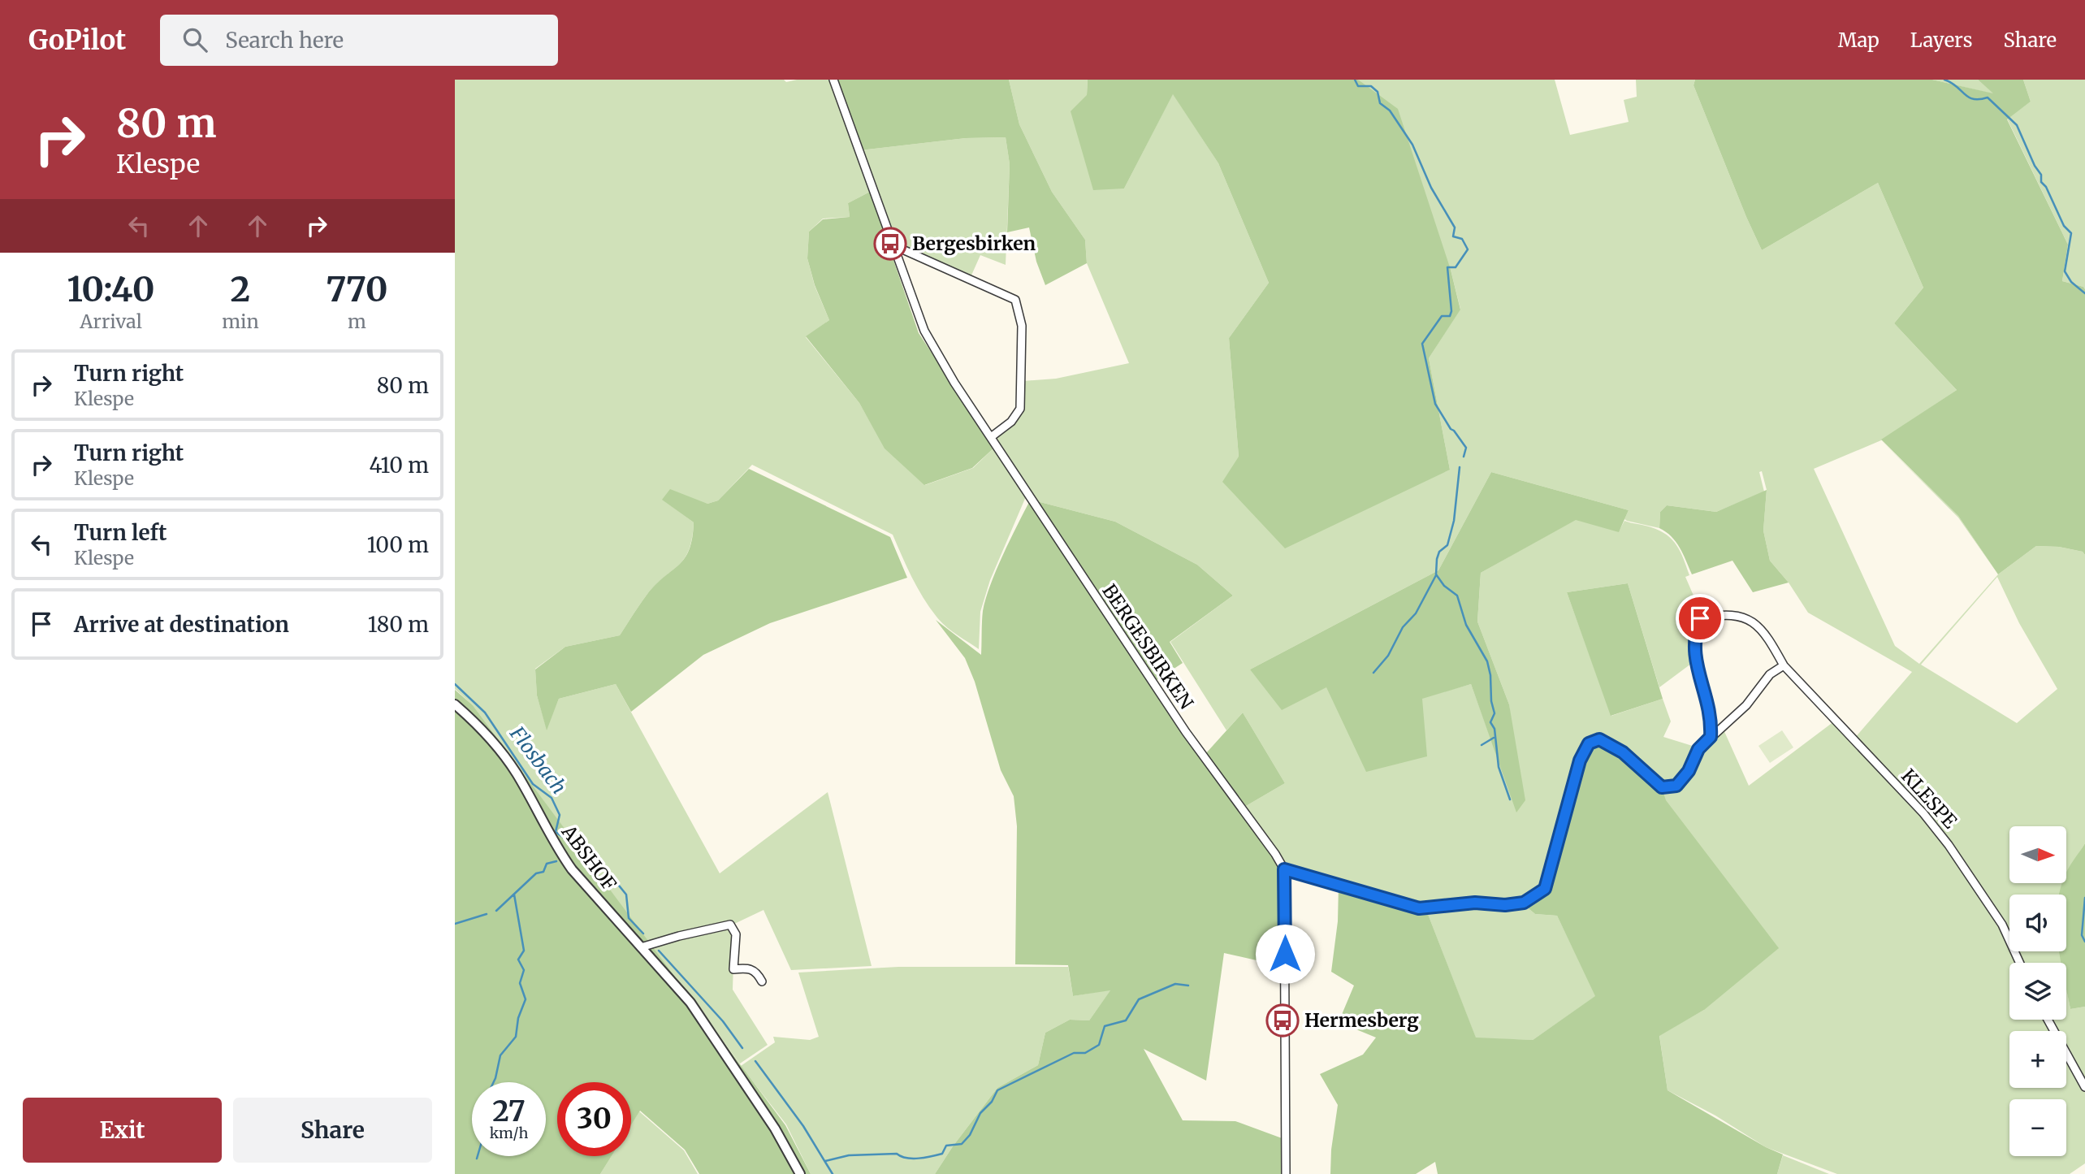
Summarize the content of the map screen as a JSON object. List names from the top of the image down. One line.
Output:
{"streets":{"street":["BERGESBIRKEN","KLESPE","ABSHOF"]},"water":["Flosbach"],"places":{"bus stop":["Bergesbirken","Hermesberg"]},"north":"right","page":{"header":"GoPilot","search":"Search here","nav":["Map","Layers","Share"],"turn":["80 m","Klespe"],"eta":["10:40","Arrival","2","min","770","m"],"list":[{"name":"Turn right","note":"Klespe","value":"80 m"},{"name":"Turn right","note":"Klespe","value":"410 m"},{"name":"Turn left","note":"Klespe","value":"100 m"},{"name":"Arrive at destination","value":"180 m"}],"map_buttons":["+","−"],"speed":"27 km/h","limit":"30","buttons":["Exit","Share"]}}
